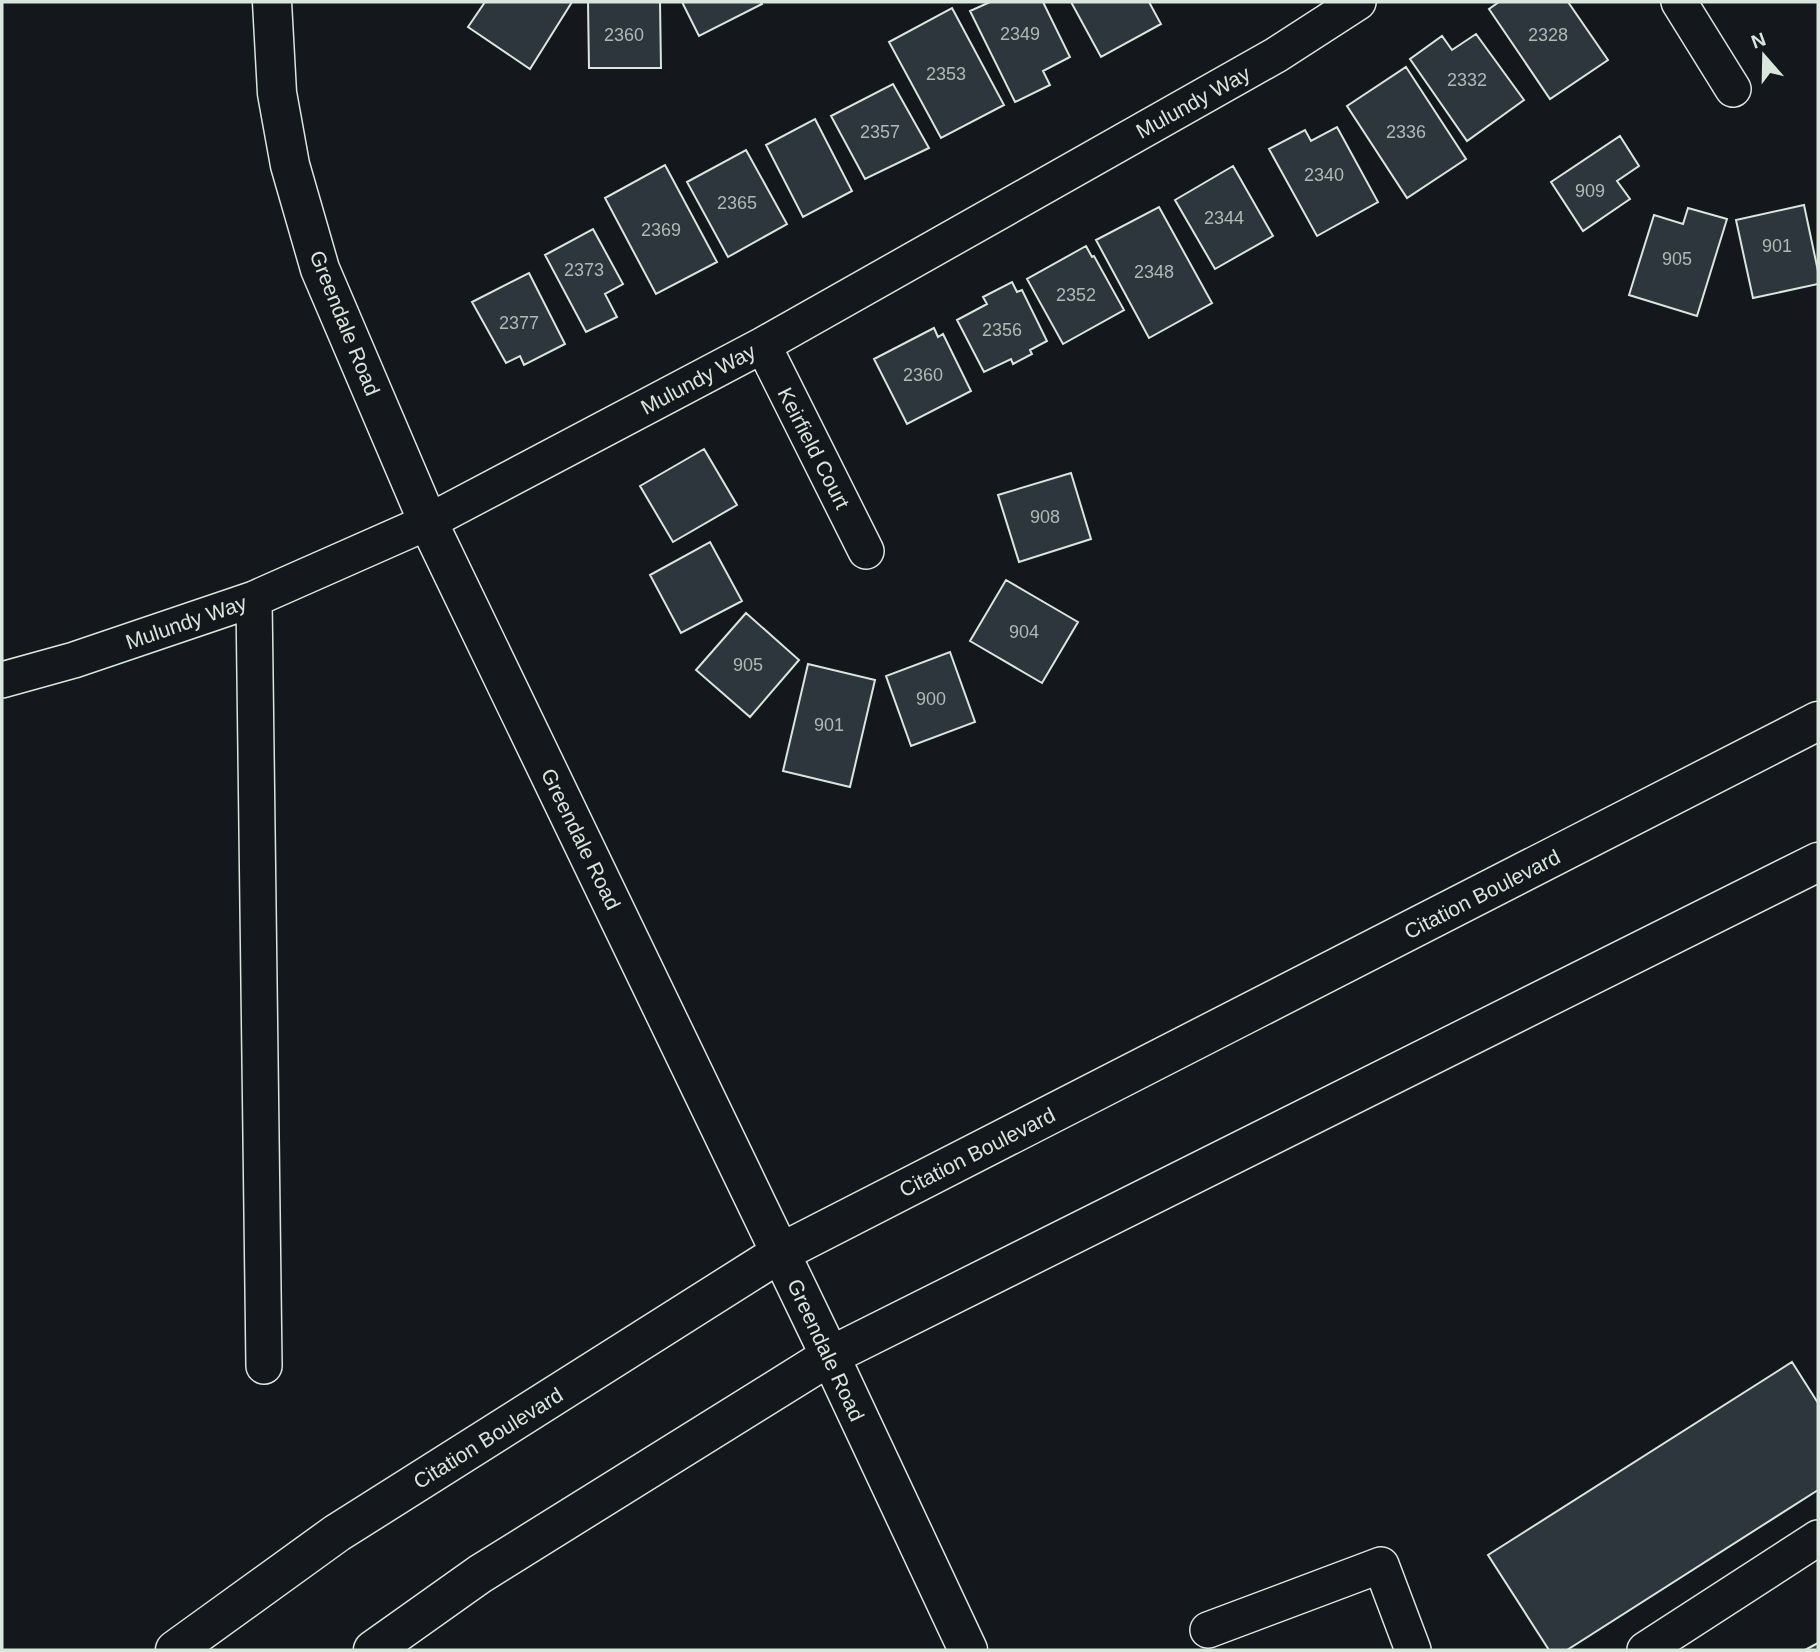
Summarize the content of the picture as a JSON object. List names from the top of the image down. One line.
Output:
{"streets":{"main road":["Greendale Road","Citation Boulevard"],"street":["Mulundy Way","Keirfield Court"]},"crossings":[["Mulundy Way","Greendale Road"],["Mulundy Way","Keirfield Court"],["Greendale Road","Citation Boulevard"]],"house_numbers":["2349","2360","2328","2353","2332","2357","2336","2340","909","2365","2344","2369","901","905","2373","2348","2352","2377","2356","2360","908","904","905","900","901"],"north":"top"}
